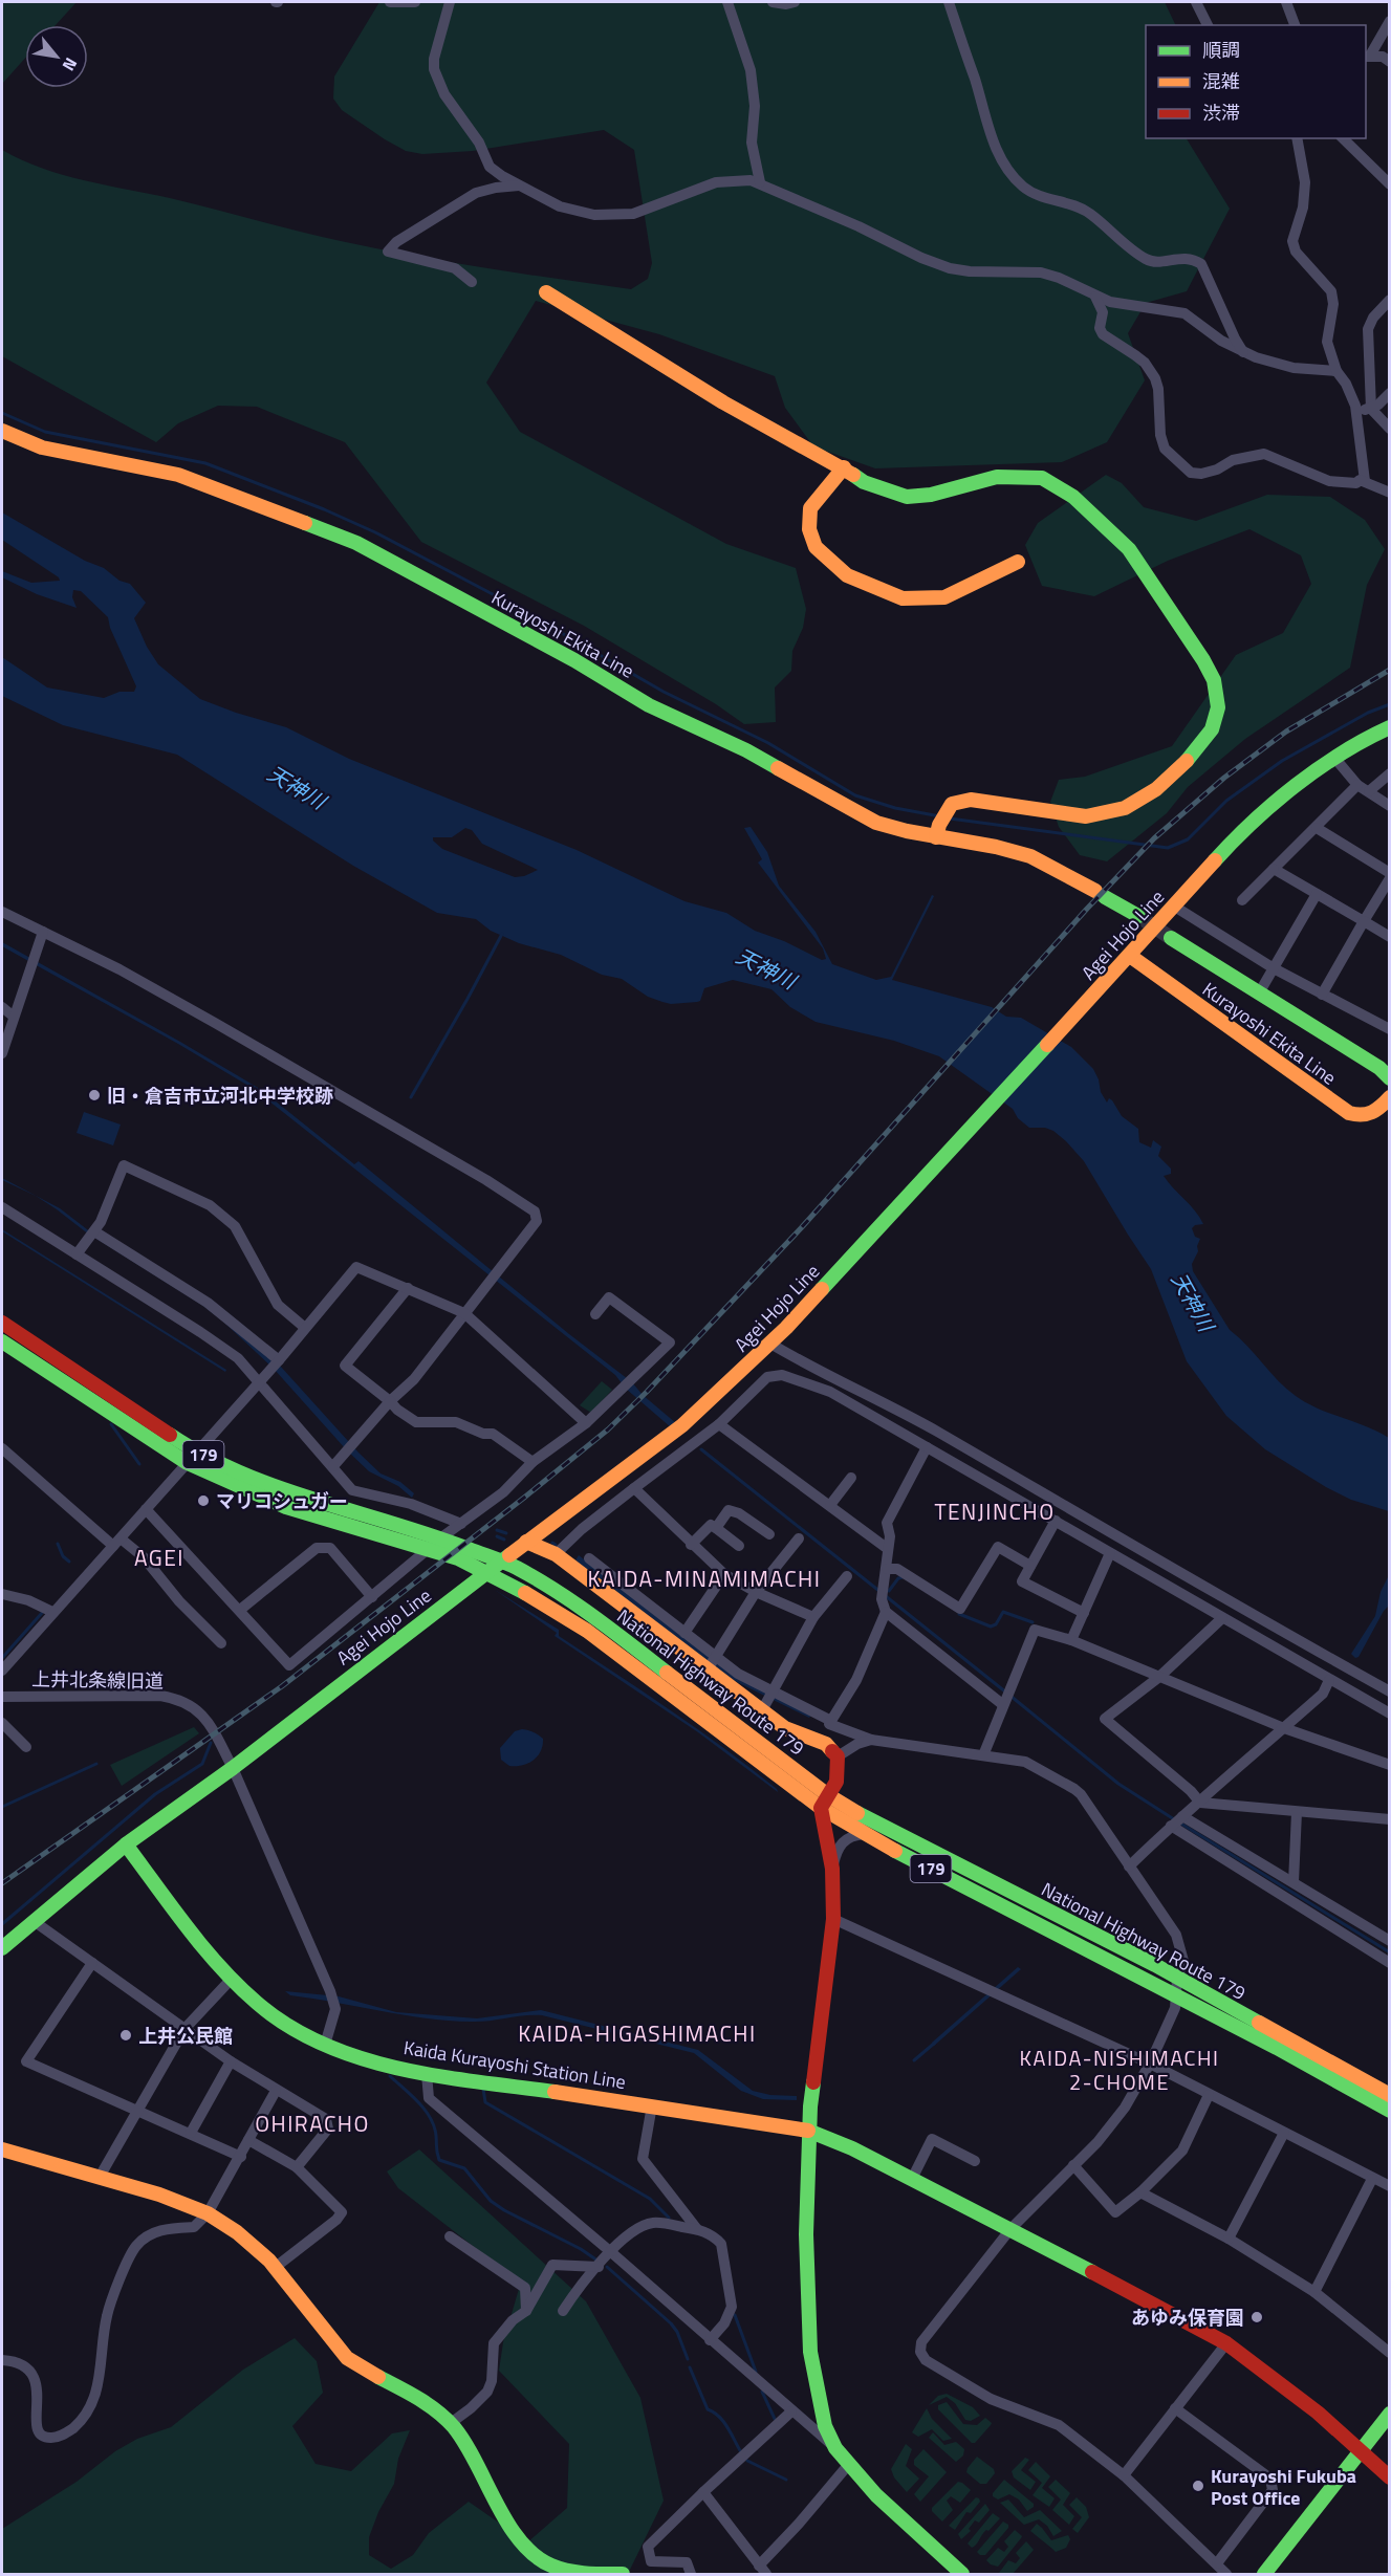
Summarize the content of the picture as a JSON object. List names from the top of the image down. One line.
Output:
{"streets":{"main road":["Kurayoshi Ekita Line","Agei Hojo Line","179","National Highway Route 179","Kaida Kurayoshi Station Line"],"street":["上井北条線旧道"]},"crossings":[["Kurayoshi Ekita Line","Agei Hojo Line"],["Agei Hojo Line","上井北条線旧道"],["Agei Hojo Line","Kaida Kurayoshi Station Line"],["上井北条線旧道","Kaida Kurayoshi Station Line"]],"districts":["TENJINCHO","AGEI","KAIDA-MINAMIMACHI","KAIDA-HIGASHIMACHI","KAIDA-NISHIMACHI 2-CHOME","OHIRACHO"],"water":["天神川"],"places":["旧・倉吉市立河北中学校跡","マリコシュガー","上井公民館","あゆみ保育園","Kurayoshi Fukuba Post Office"],"legend":["順調","混雑","渋滞"],"north":"bottom right"}
